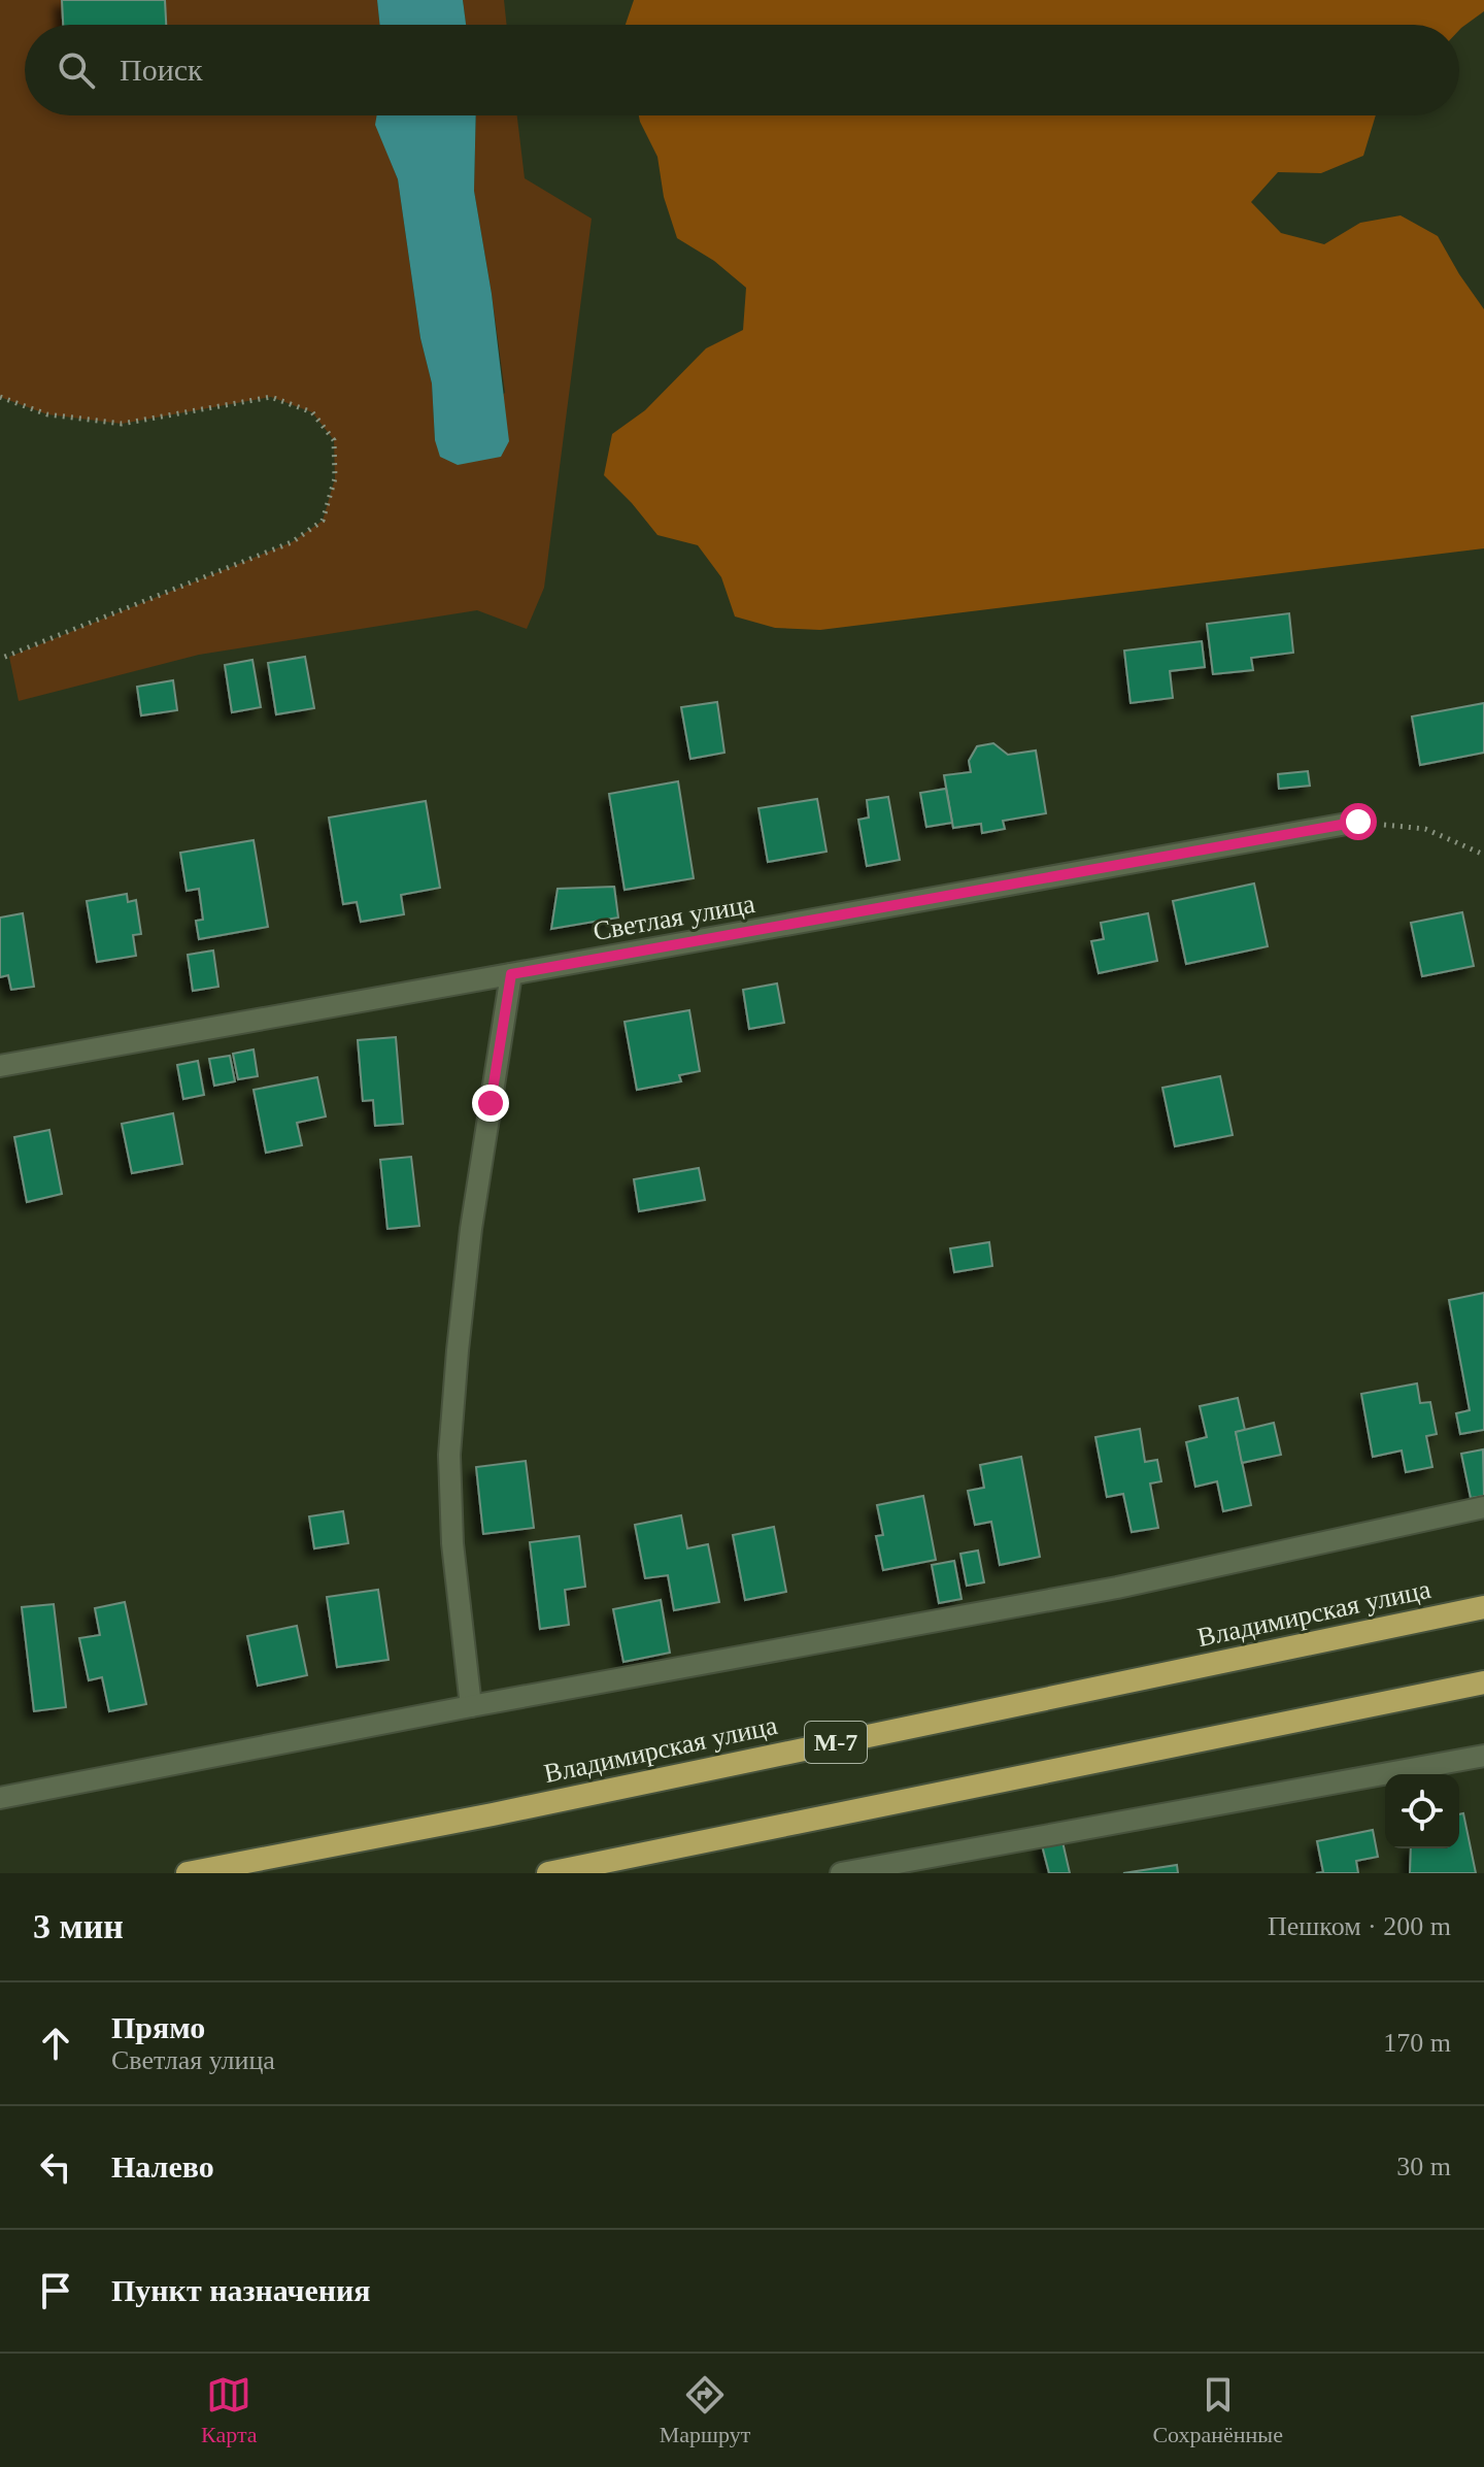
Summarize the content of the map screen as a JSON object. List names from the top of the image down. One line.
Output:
{"streets":{"highway":["Владимирская улица","М-7"],"street":["Светлая улица"]},"page":{"search":"Поиск","heading":["3 мин","Пешком · 200 m"],"list":[["Прямо","Светлая улица","170 m"],["Налево","30 m"],"Пункт назначения"],"nav":["Карта","Маршрут","Сохранённые"]}}
